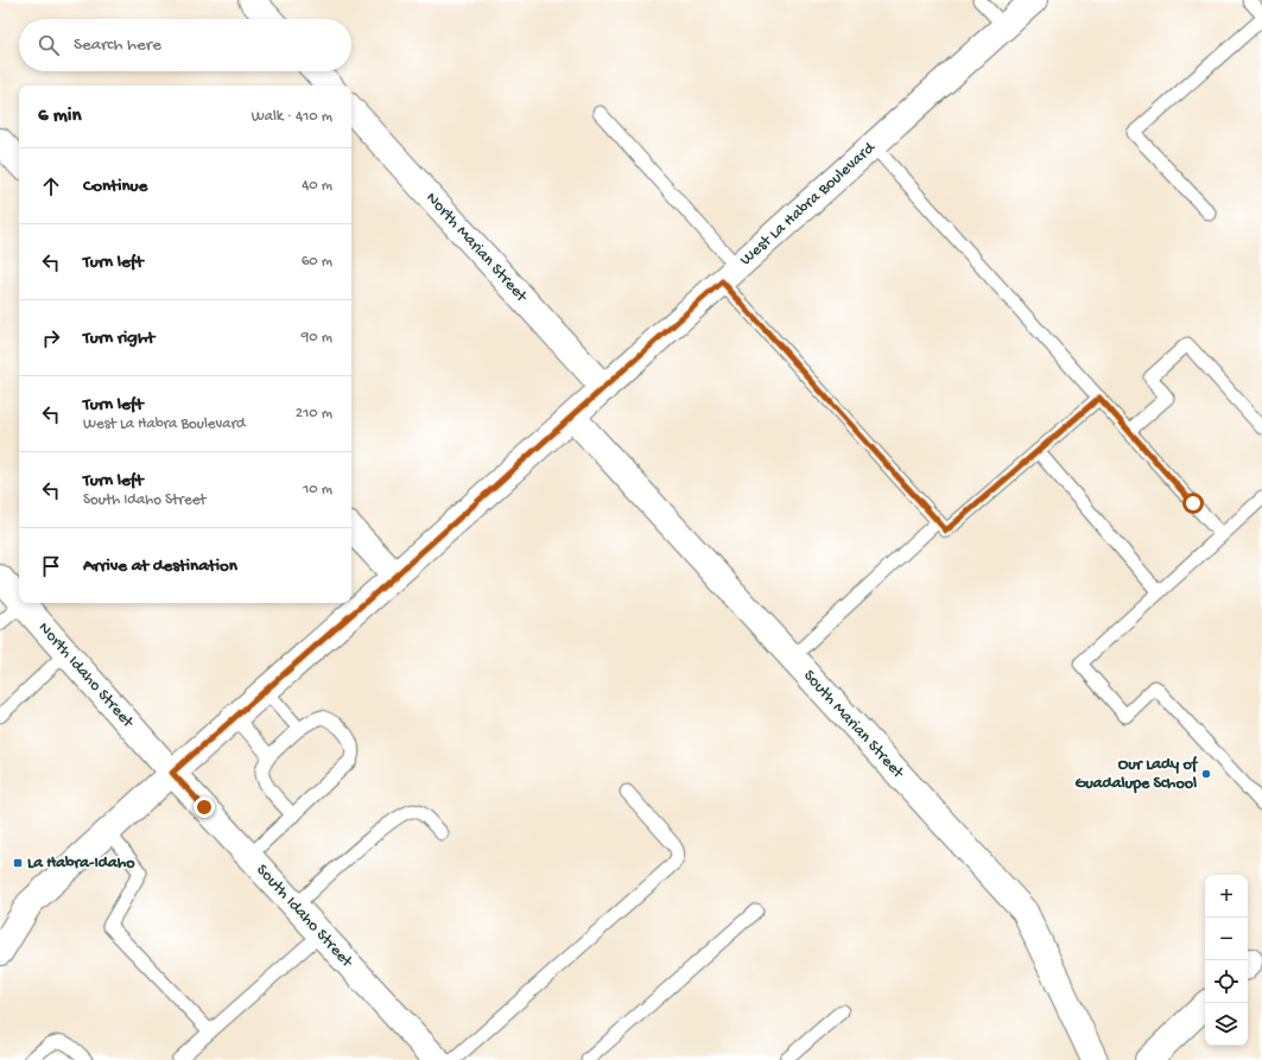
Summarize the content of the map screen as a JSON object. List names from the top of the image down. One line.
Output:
{"streets":{"street":["West La Habra Boulevard","North Marian Street","North Idaho Street","South Marian Street","South Idaho Street"]},"crossings":[["West La Habra Boulevard","North Marian Street"],["West La Habra Boulevard","North Idaho Street"],["West La Habra Boulevard","South Marian Street"],["West La Habra Boulevard","South Idaho Street"],["North Idaho Street","South Idaho Street"]],"places":{"other":["Our Lady of Guadalupe School"],"transit":["La Habra-Idaho"]},"page":{"search":"Search here","heading":["6 min","Walk · 410 m"],"list":[["Continue","40 m"],["Turn left","60 m"],["Turn right","90 m"],["Turn left","West La Habra Boulevard","210 m"],["Turn left","South Idaho Street","10 m"],"Arrive at destination"],"map_buttons":["+","−"]}}
